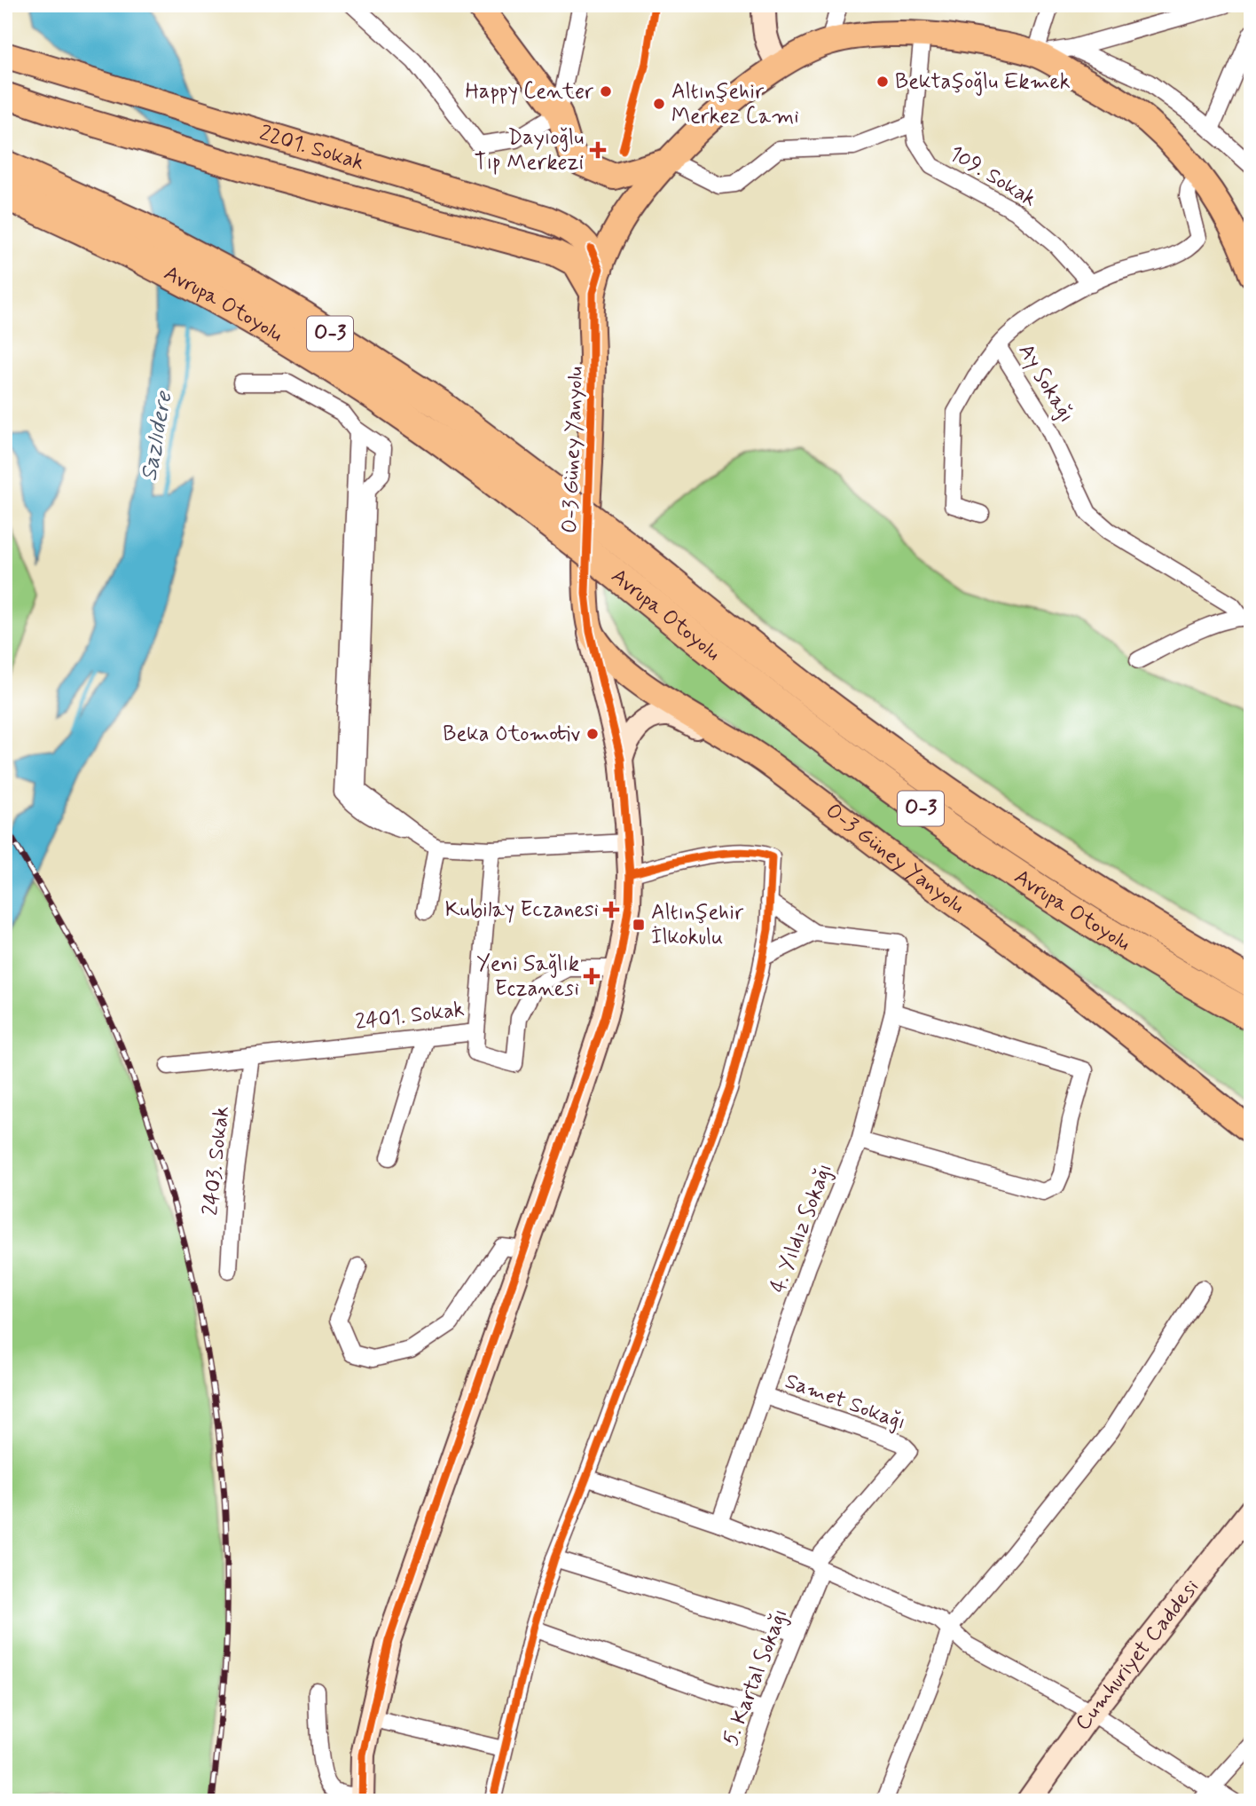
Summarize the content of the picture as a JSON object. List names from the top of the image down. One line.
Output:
{"streets":{"highway":["Avrupa Otoyolu","O-3"],"main road":["2201. Sokak","O-3 Güney Yanyolu"],"street":["109. Sokak","Ay Sokağı","2401. Sokak","2403. Sokak","4. Yıldız Sokağı","Samet Sokağı","Cumhuriyet Caddesi","5. Kartal Sokağı"]},"crossings":[["2201. Sokak","O-3 Güney Yanyolu"],["109. Sokak","Ay Sokağı"],["109. Sokak","O-3 Güney Yanyolu"],["Ay Sokağı","O-3 Güney Yanyolu"],["2401. Sokak","2403. Sokak"],["4. Yıldız Sokağı","Samet Sokağı"],["Samet Sokağı","5. Kartal Sokağı"]],"water":["Sazlıdere"],"places":{"other":["Bektaşoğlu Ekmek","Happy Center","Altınşehir Merkez Cami","Beka Otomotiv"],"health":["Dayıoğlu Tıp Merkezi","Kubilay Eczanesi","Yeni Sağlık Eczanesi"],"transit":["Altınşehir İlkokulu"]}}
